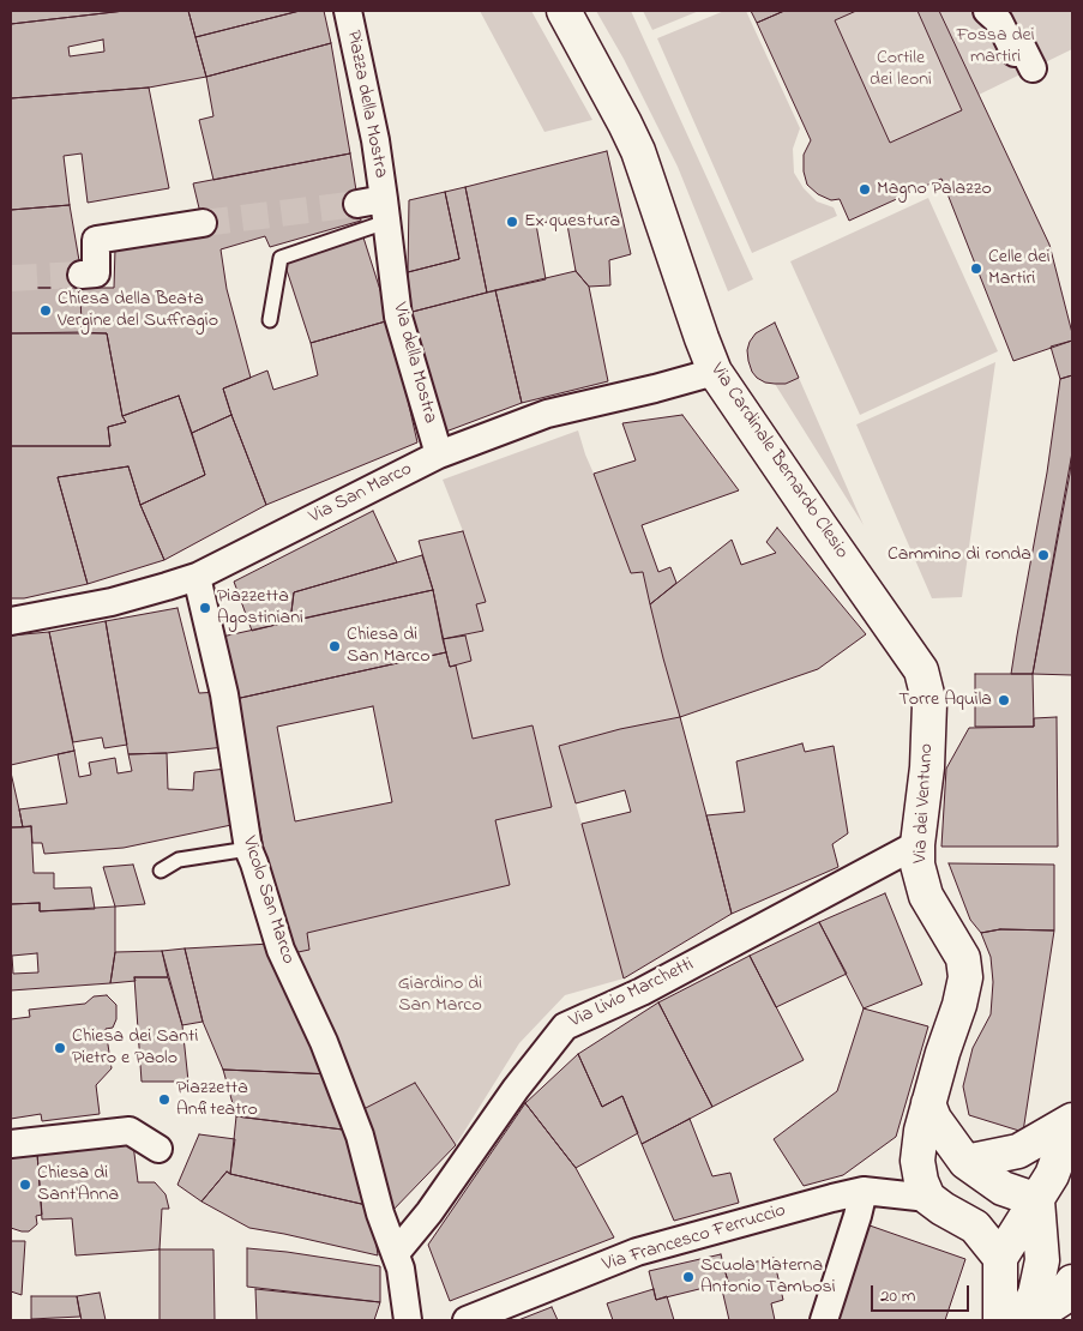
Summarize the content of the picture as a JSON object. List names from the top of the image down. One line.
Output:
{"streets":{"main road":["Via Cardinale Bernardo Clesio","Via dei Ventuno"],"street":["Piazza della Mostra","Via della Mostra","Via San Marco","Vicolo San Marco","Via Livio Marchetti","Via Francesco Ferruccio"]},"crossings":[["Piazza della Mostra","Via della Mostra"],["Via della Mostra","Via San Marco"],["Via Cardinale Bernardo Clesio","Via San Marco"],["Via Cardinale Bernardo Clesio","Via dei Ventuno"],["Via San Marco","Vicolo San Marco"],["Via dei Ventuno","Via Livio Marchetti"],["Via dei Ventuno","Via Francesco Ferruccio"],["Vicolo San Marco","Via Livio Marchetti"]],"parks":["Fossa dei martiri","Cortile dei leoni","Giardino di San Marco"],"places":["Magno Palazzo","Ex questura","Celle dei Martiri","Chiesa della Beata Vergine del Suffragio","Cammino di ronda","Piazzetta Agostiniani","Chiesa di San Marco","Torre Aquila","Chiesa dei Santi Pietro e Paolo","Piazzetta Anfiteatro","Chiesa di Sant'Anna","Scuola Materna Antonio Tambosi"],"scale_bar":"20 m"}
